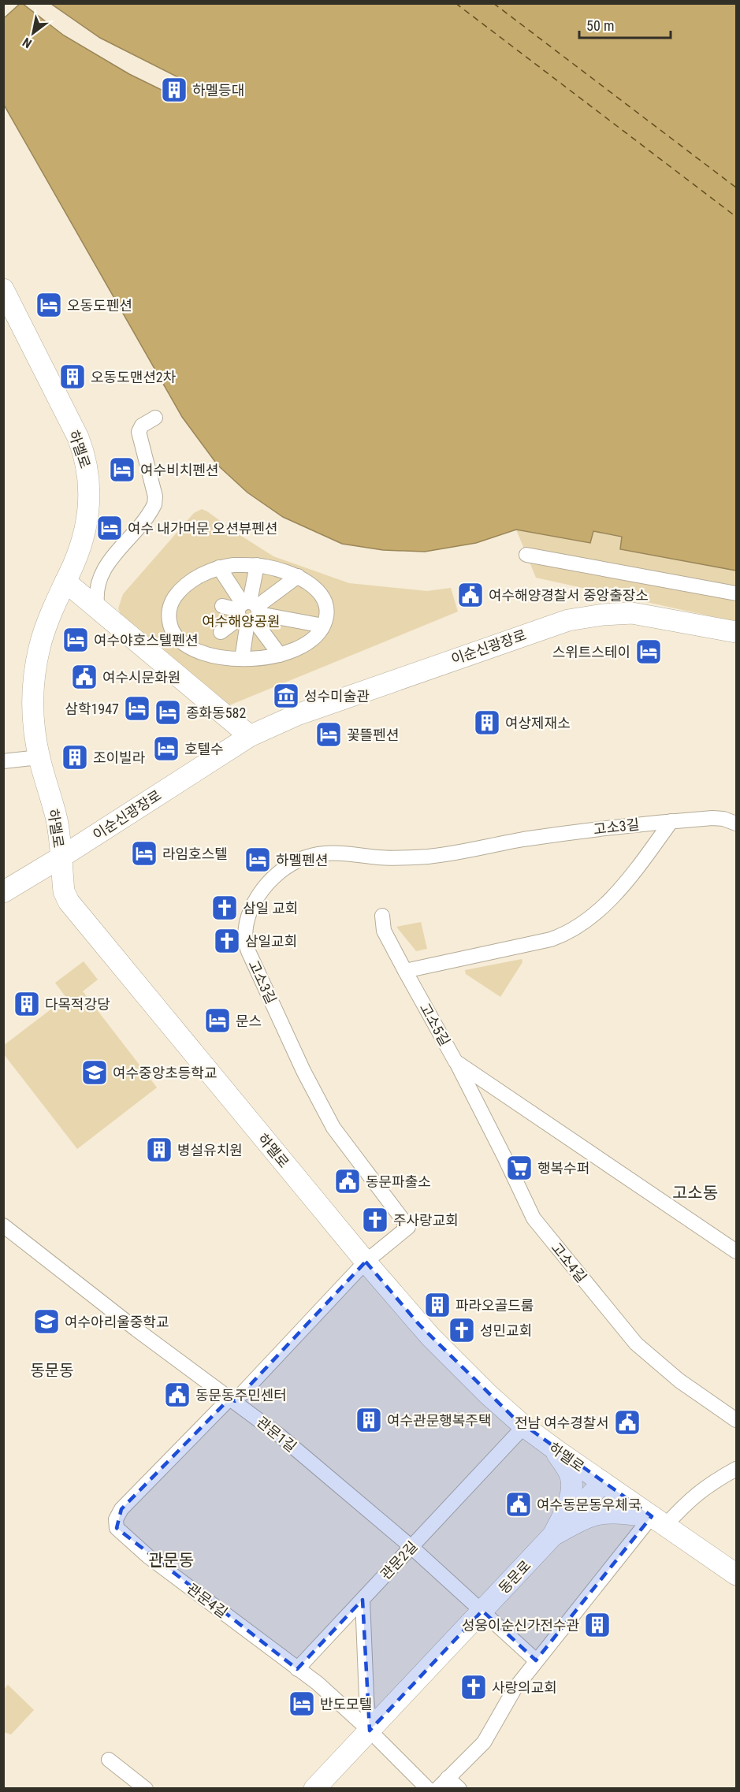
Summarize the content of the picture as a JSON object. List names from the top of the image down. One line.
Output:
{"streets":{"street":["하멜로","이순신광장로","고소3길","고소5길","고소4길","관문1길","관문2길","동문로","관문4길"]},"crossings":[["하멜로","이순신광장로"],["하멜로","고소3길"],["하멜로","관문2길"],["하멜로","동문로"],["고소3길","관문1길"],["고소3길","관문4길"],["고소5길","고소4길"],["관문1길","관문2길"],["관문1길","동문로"],["관문1길","관문4길"],["관문2길","관문4길"],["동문로","관문4길"]],"districts":["고소동","동문동","관문동"],"parks":["여수해양공원"],"places":{"building":["하멜등대","오동도맨션2차","여상제재소","조이빌라","다목적강당","병설유치원","파라오골드룸","여수관문행복주택","성웅이순신가전수관"],"hotel":["오동도펜션","여수비치펜션","여수 내가머문 오션뷰펜션","여수야호스텔펜션","스위트스테이","삼학1947","종화동582","꽃뜰펜션","호텔수","라임호스텔","하멜펜션","문스","반도모텔"],"public building":["여수해양경찰서 중앙출장소","여수시문화원","동문파출소","동문동주민센터","전남 여수경찰서","여수동문동우체국"],"museum":["성수미술관"],"church":["삼일 교회","삼일교회","주사랑교회","성민교회","사랑의교회"],"school or university":["여수중앙초등학교","여수아리울중학교"],"supermarket":["행복수퍼"]},"scale_bar":"50 m","north":"bottom left"}
